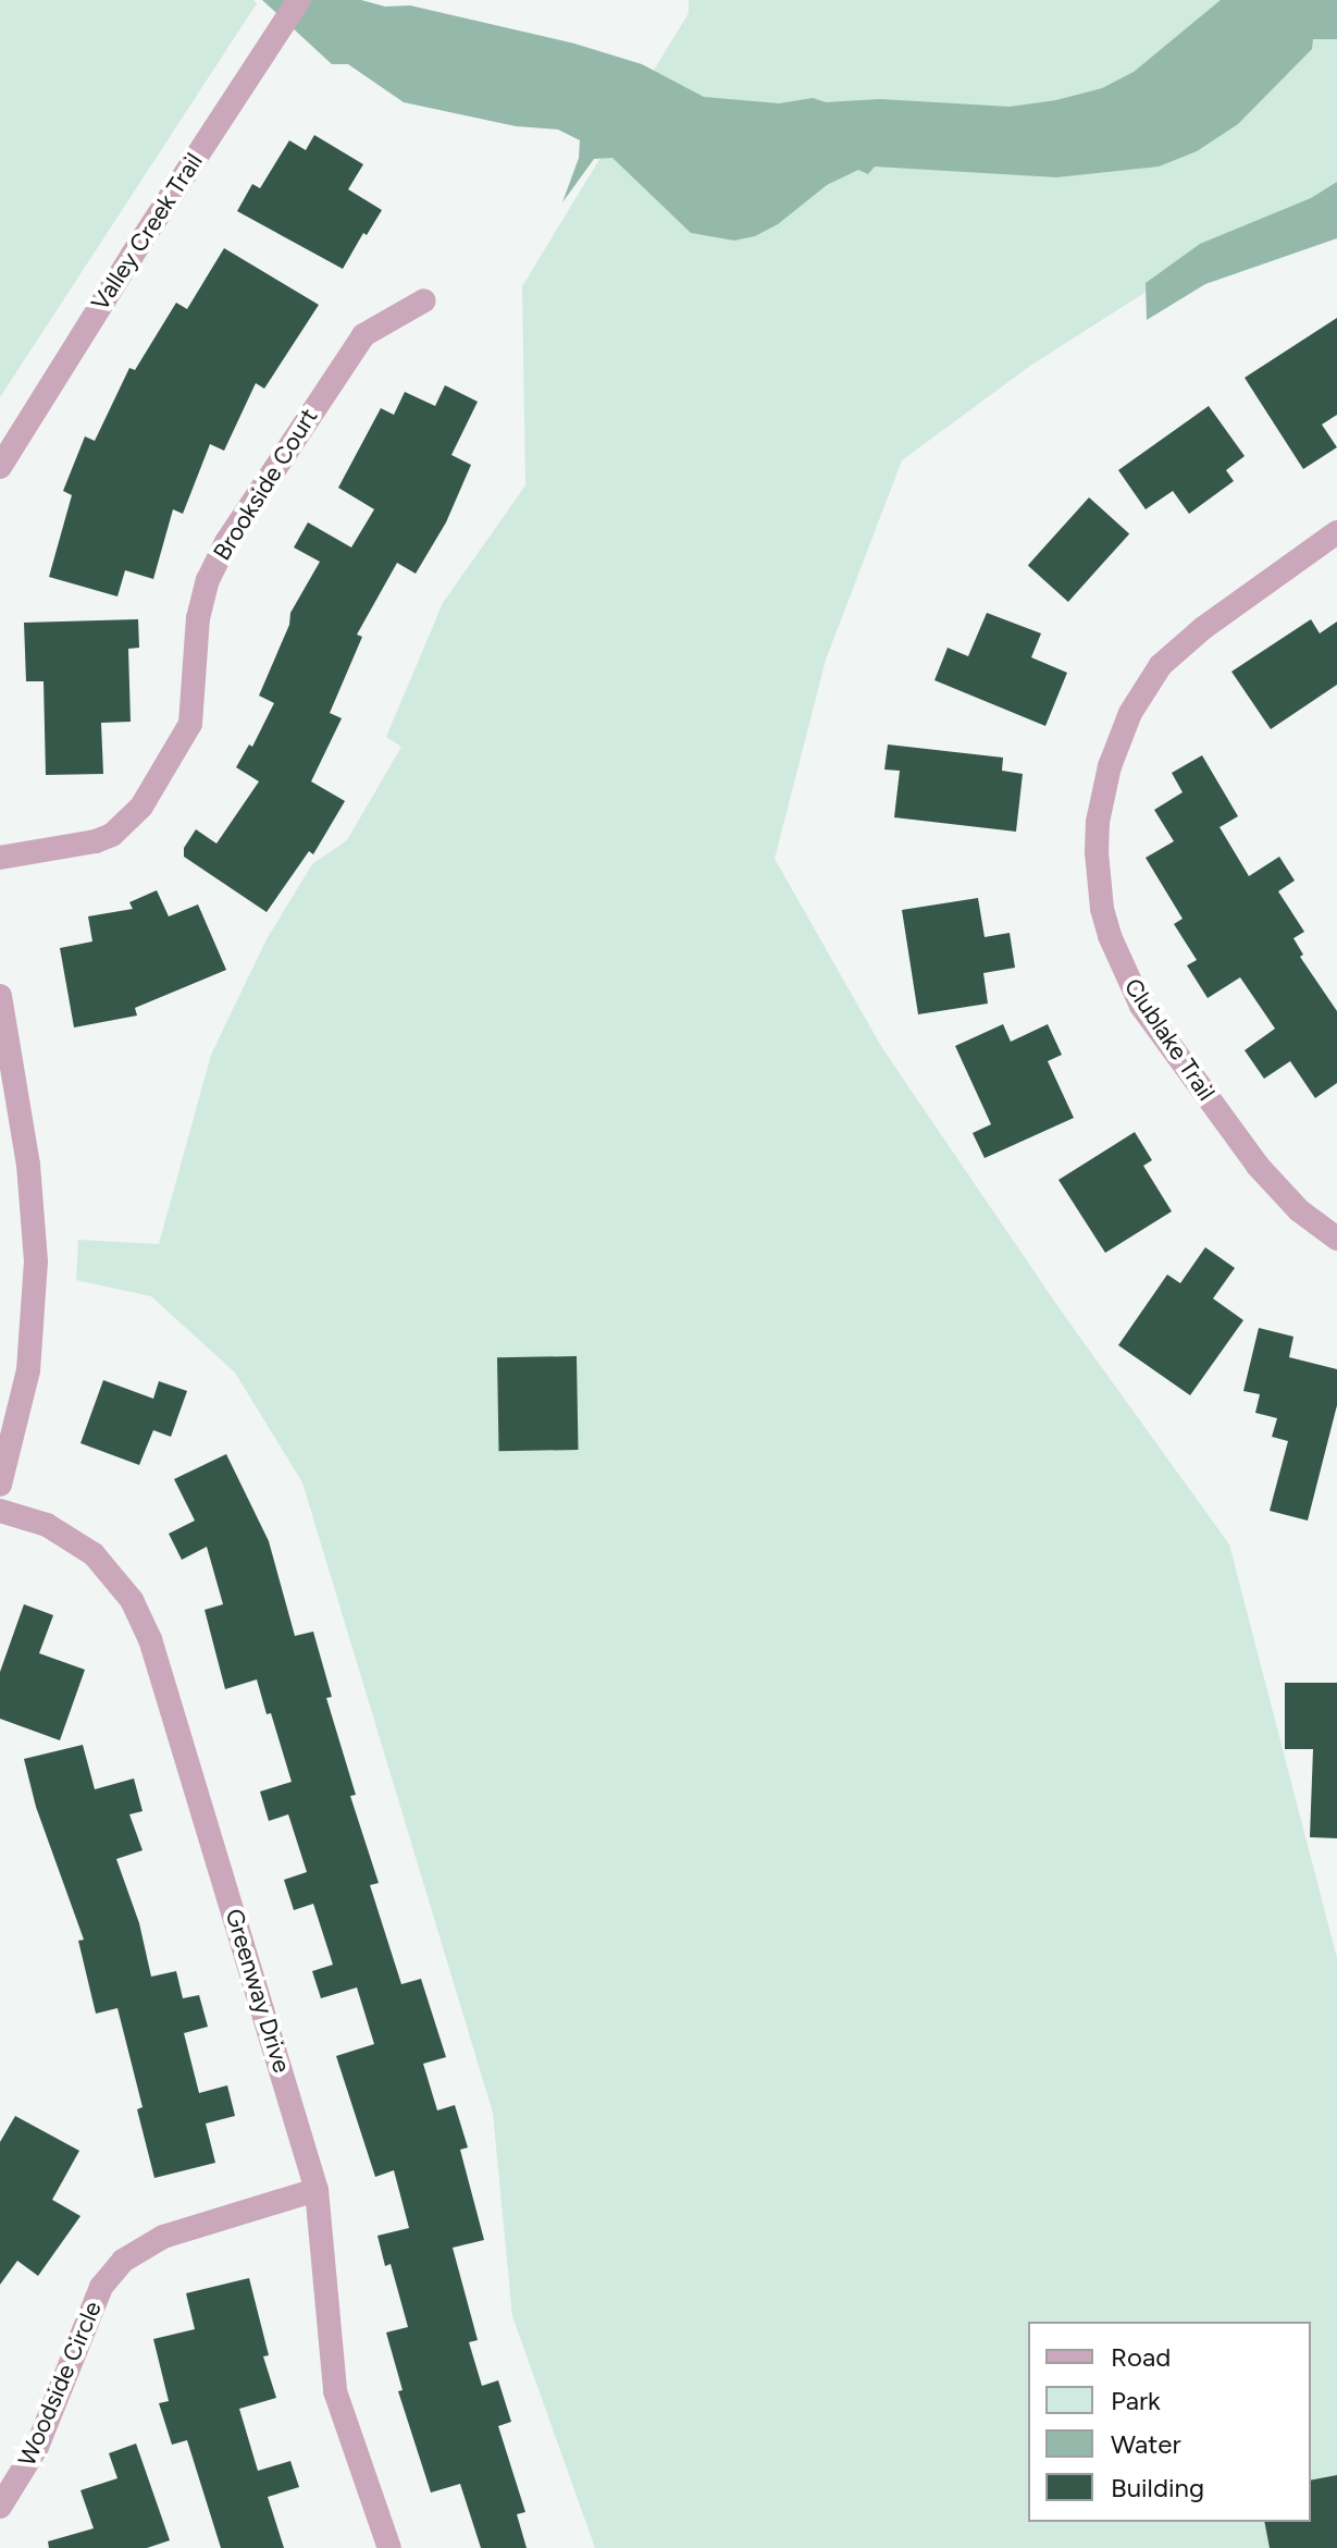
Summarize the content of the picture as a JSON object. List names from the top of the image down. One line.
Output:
{"streets":{"street":["Valley Creek Trail","Brookside Court","Clublake Trail","Greenway Drive","Woodside Circle"]},"crossings":[["Greenway Drive","Woodside Circle"]],"legend":["Road","Park","Water","Building"]}
